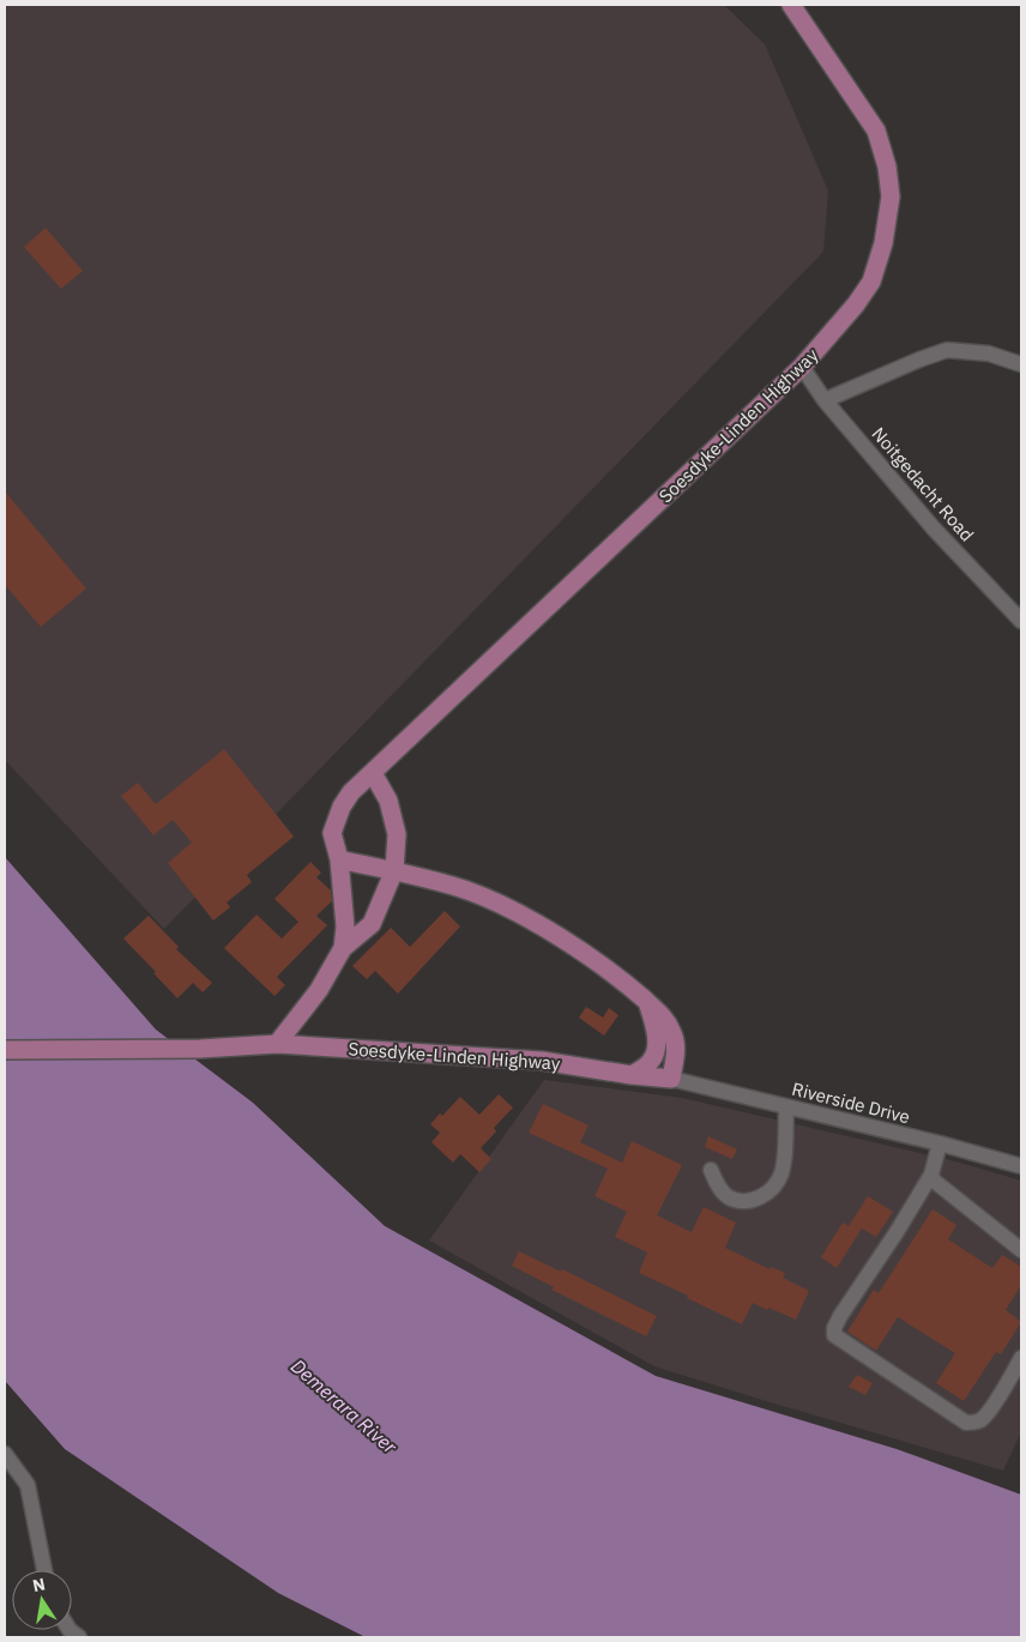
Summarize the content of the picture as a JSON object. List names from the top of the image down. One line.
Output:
{"streets":{"main road":["Soesdyke-Linden Highway"],"street":["Noitgedacht Road","Riverside Drive"]},"crossings":[["Soesdyke-Linden Highway","Noitgedacht Road"],["Soesdyke-Linden Highway","Riverside Drive"]],"water":["Demerara River"],"north":"top"}
